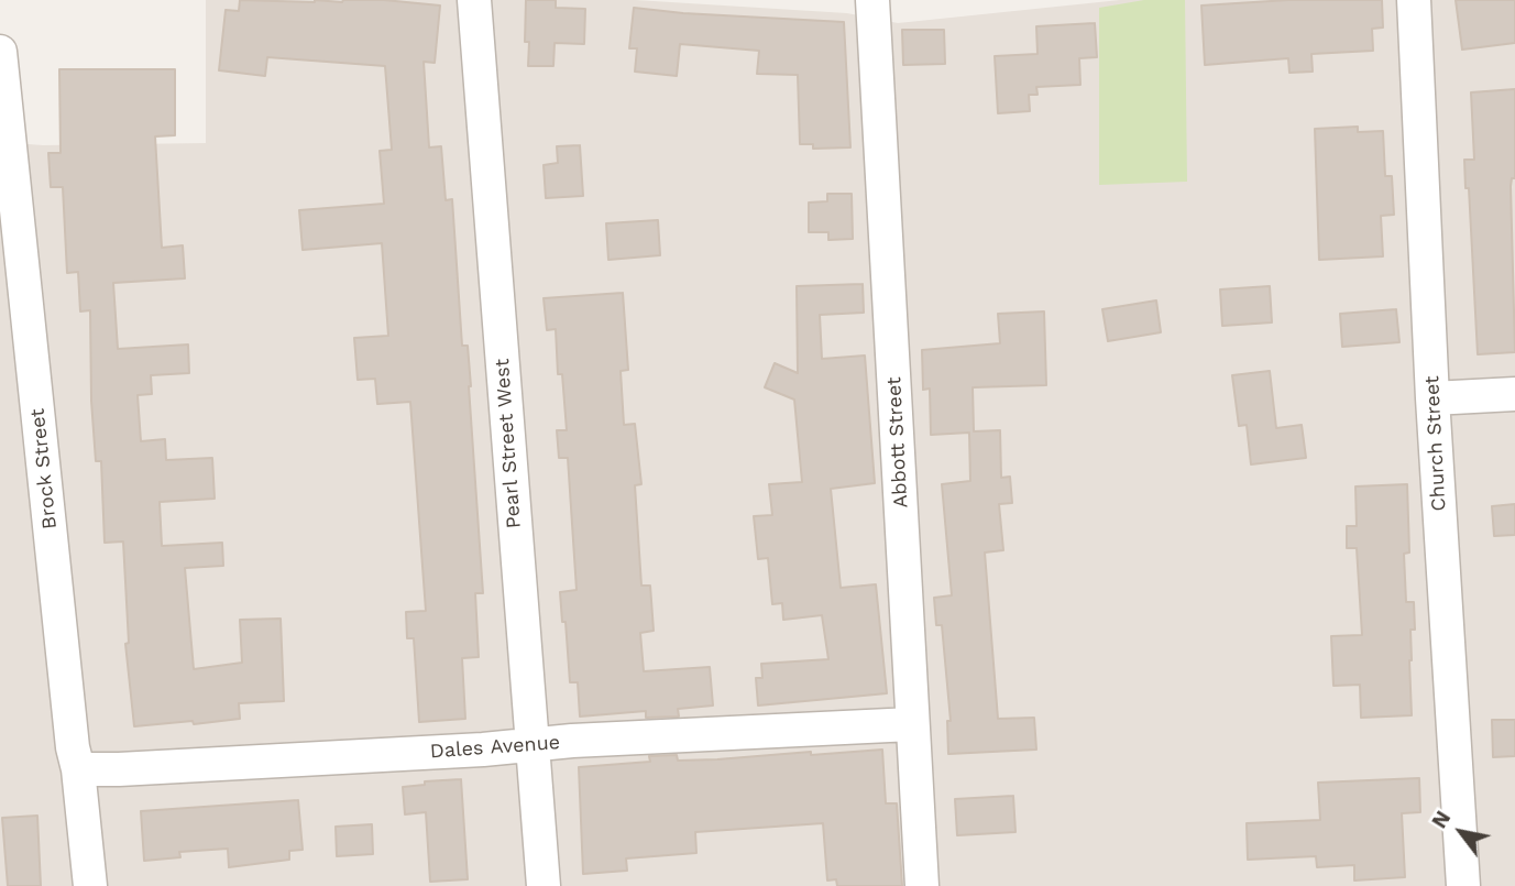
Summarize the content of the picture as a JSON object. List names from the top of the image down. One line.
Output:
{"streets":{"street":["Abbott Street","Pearl Street West","Church Street","Brock Street","Dales Avenue"]},"crossings":[["Abbott Street","Dales Avenue"],["Pearl Street West","Dales Avenue"],["Brock Street","Dales Avenue"]],"north":"top left"}
